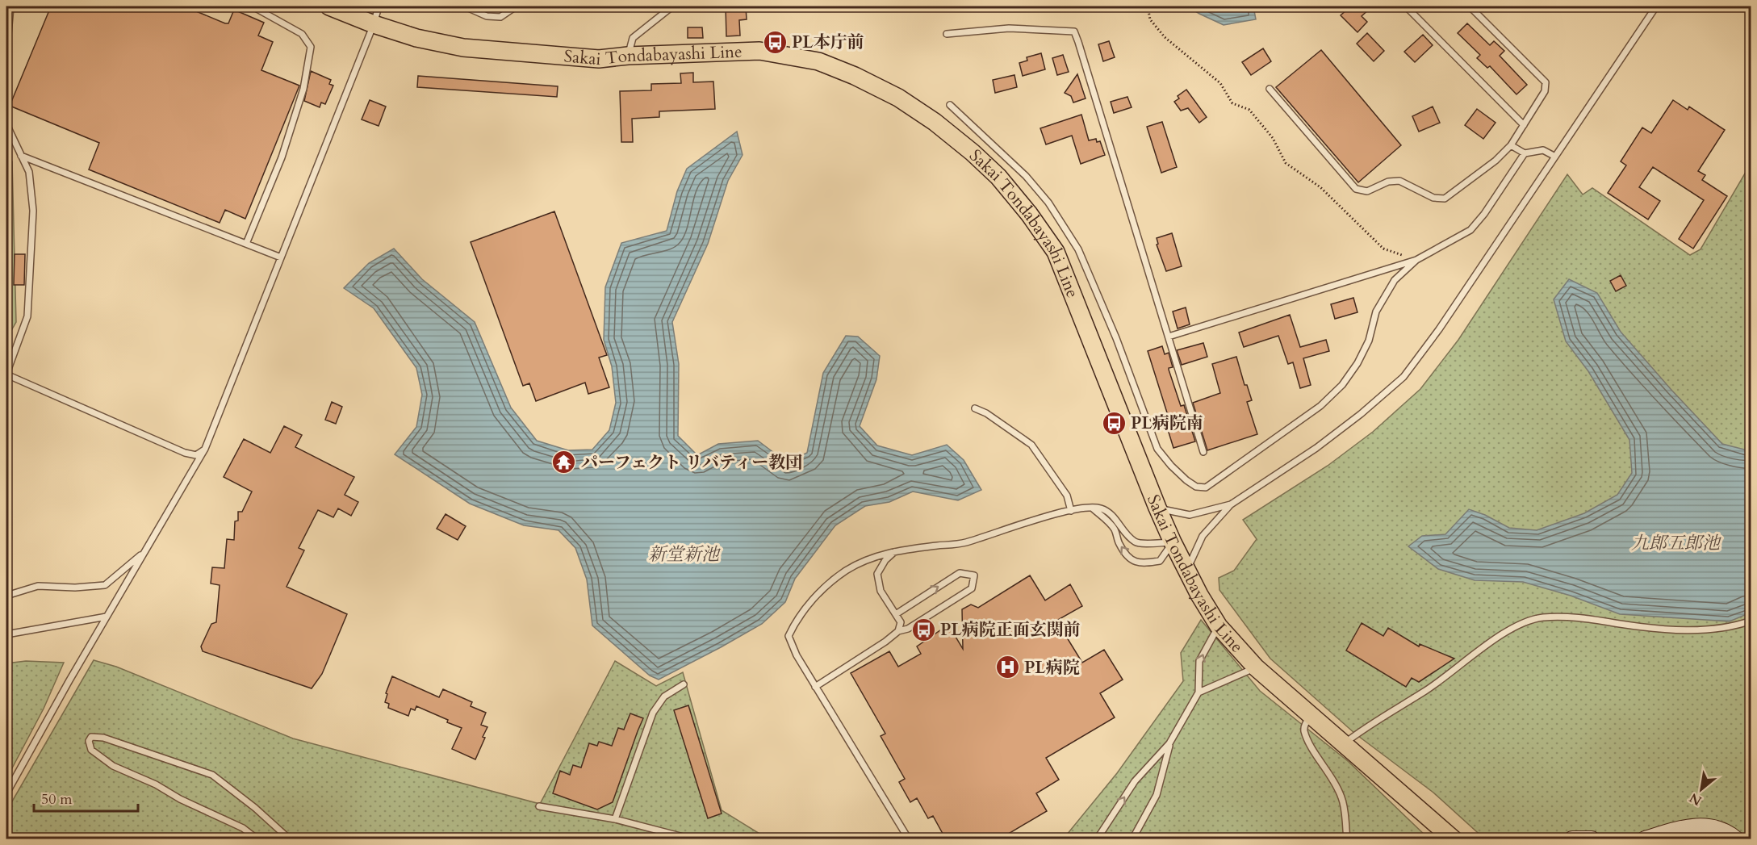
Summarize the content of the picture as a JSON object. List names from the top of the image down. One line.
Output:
{"streets":{"main road":["Sakai Tondabayashi Line"]},"water":["九郎五郎池","新堂新池"],"places":{"bus stop":["PL本庁前","PL病院南","PL病院正面玄関前"],"temple":["パーフェクト リバティー教団"],"hospital":["PL病院"]},"scale_bar":"50 m","north":"bottom left"}
